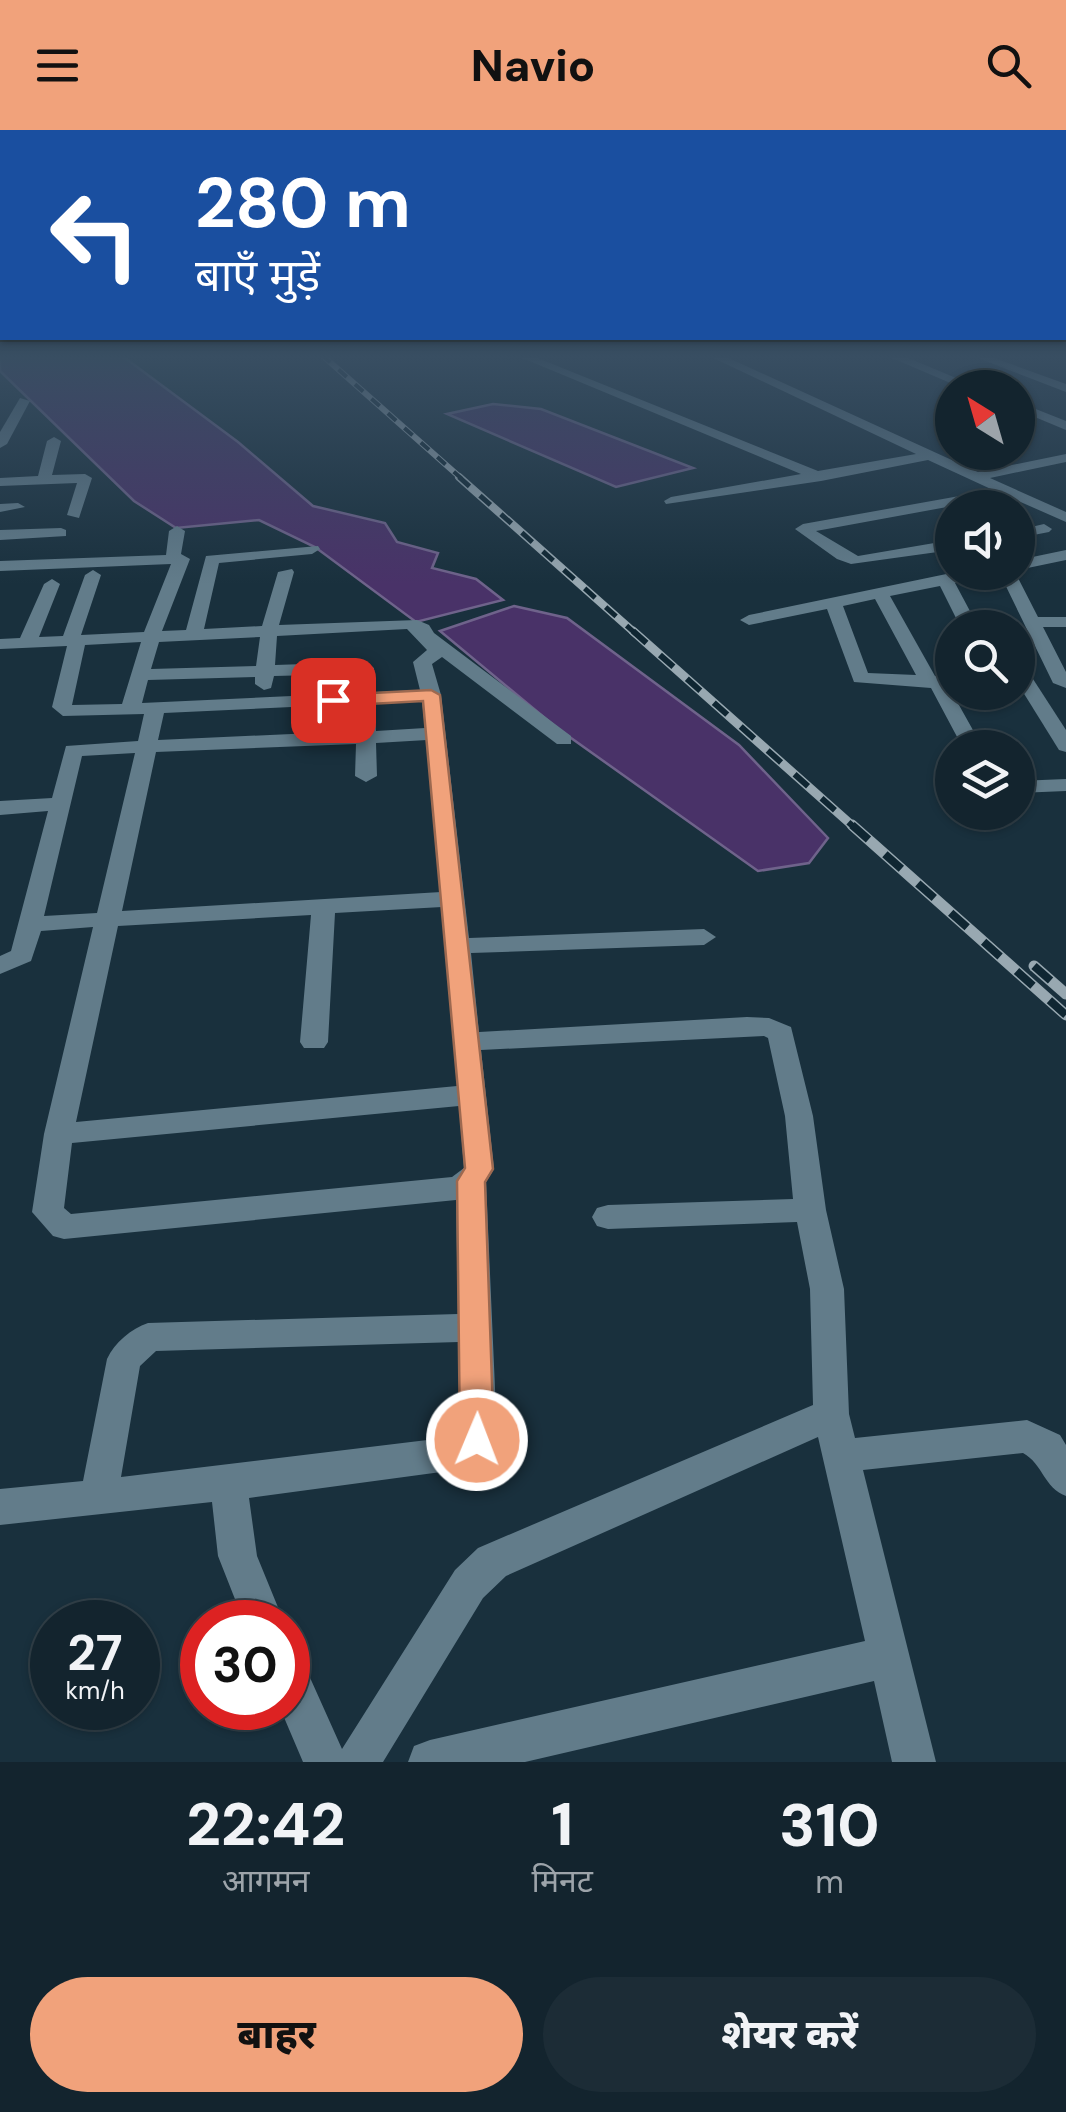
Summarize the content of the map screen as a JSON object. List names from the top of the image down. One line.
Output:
{"north":"top left","page":{"header":"Navio","turn":["280 m","बाएँ मुड़ें"],"speed":"27 km/h","limit":"30","eta":["22:42","आगमन","1","मिनट","310","m"],"buttons":["बाहर","शेयर करें"]}}
